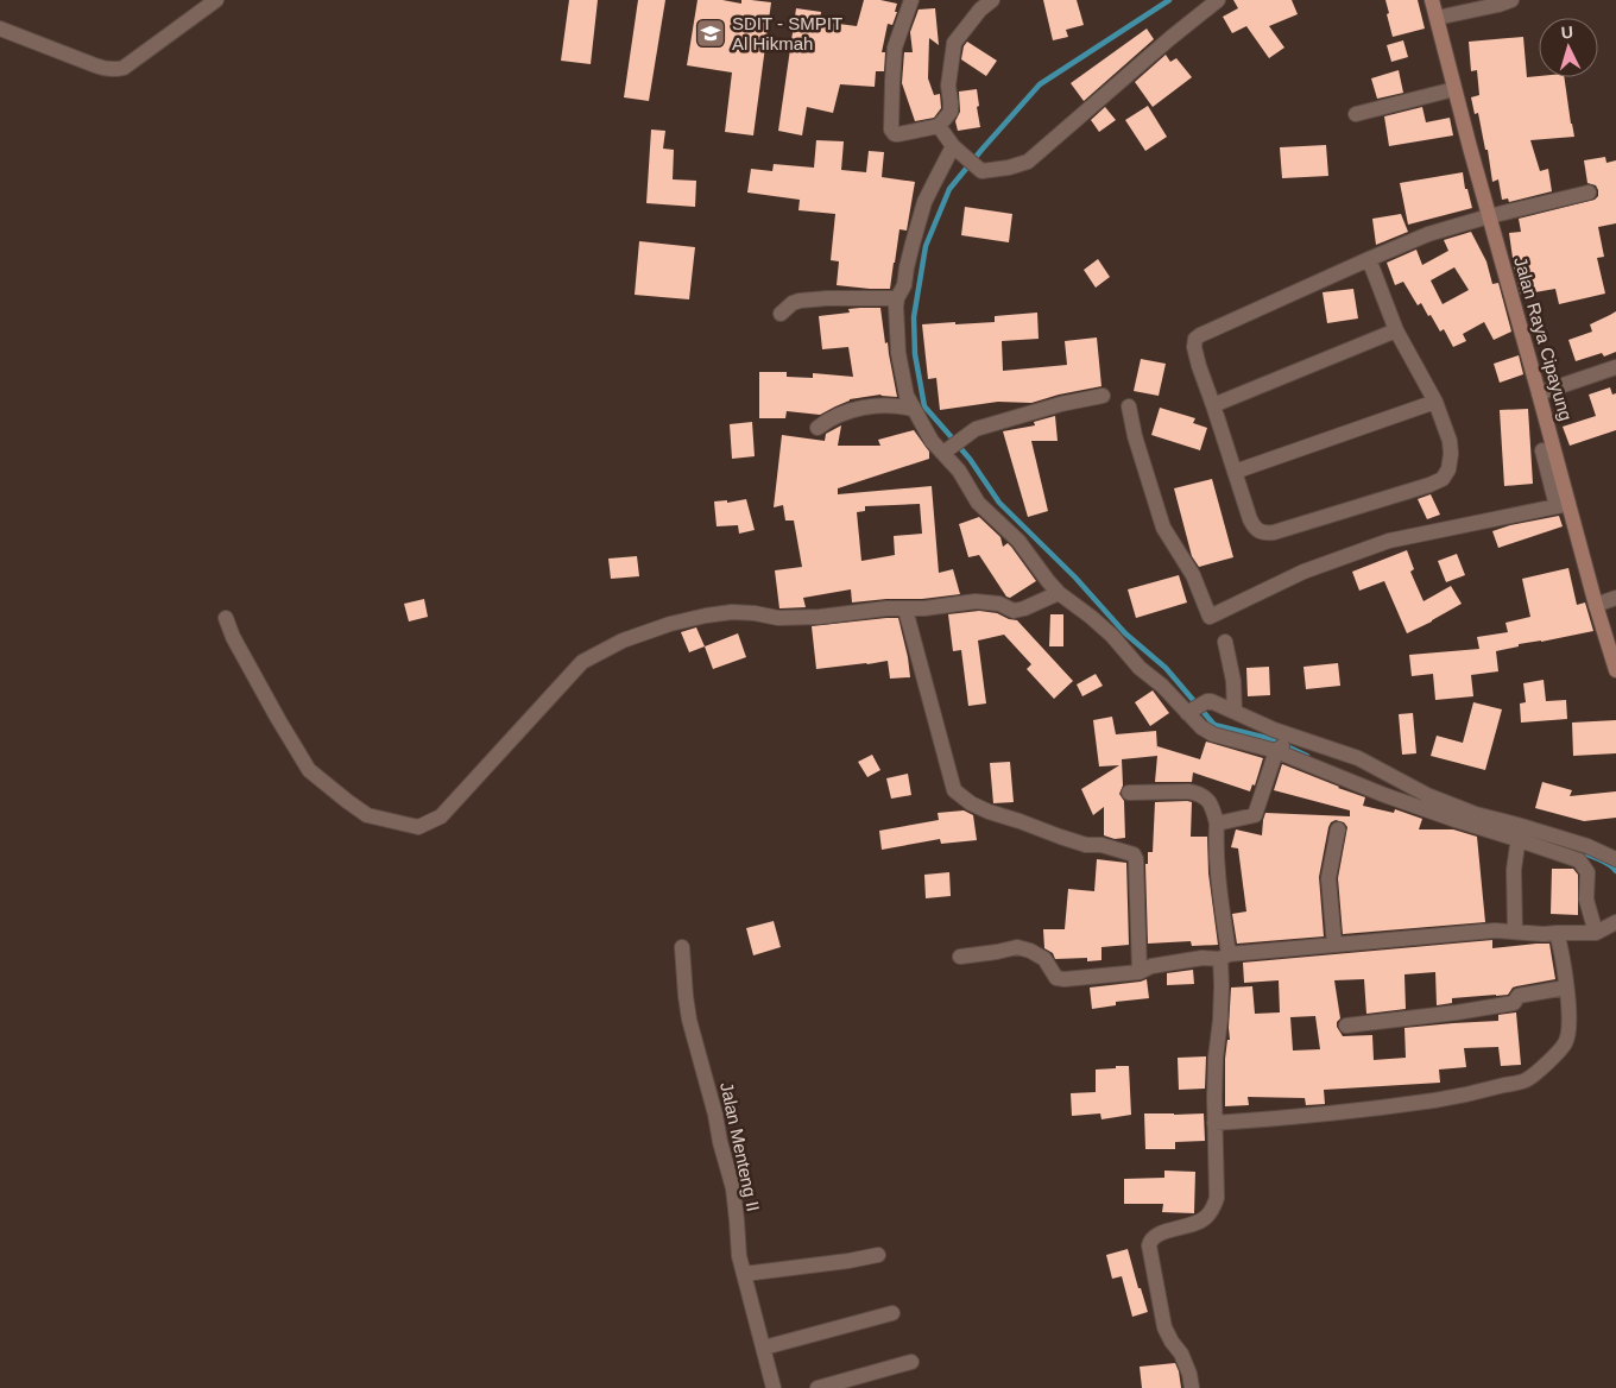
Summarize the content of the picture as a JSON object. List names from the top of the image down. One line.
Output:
{"streets":{"main road":["Jalan Raya Cipayung"],"street":["Jalan Menteng II"]},"places":{"school or university":["SDIT - SMPIT Al Hikmah"]},"north":"top"}
